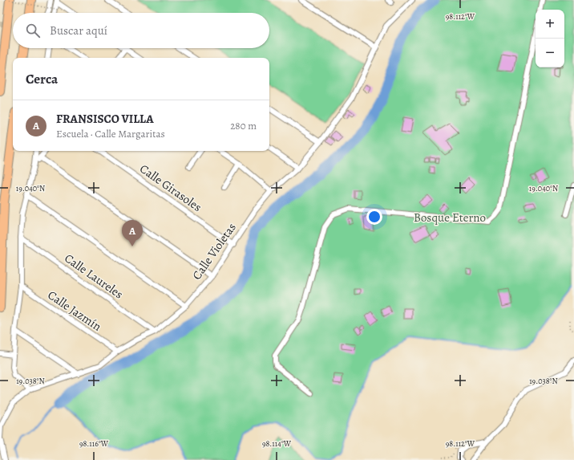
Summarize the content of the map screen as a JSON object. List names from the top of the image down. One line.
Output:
{"streets":{"street":["Calle Girasoles","Calle Violetas","Calle Laureles","Calle Jazmín"]},"crossings":[["Calle Girasoles","Calle Violetas"],["Calle Violetas","Calle Laureles"],["Calle Violetas","Calle Jazmín"]],"parks":["Bosque Eterno"],"page":{"map_buttons":["+","−"],"search":"Buscar aquí","heading":"Cerca","list":[{"mark":"A","name":"FRANSISCO VILLA","note":"Escuela · Calle Margaritas","value":"280 m"}],"pins":"A"},"coordinates":["98.112°W","19.040°N","19.038°N","98.116°W","98.114°W"]}
